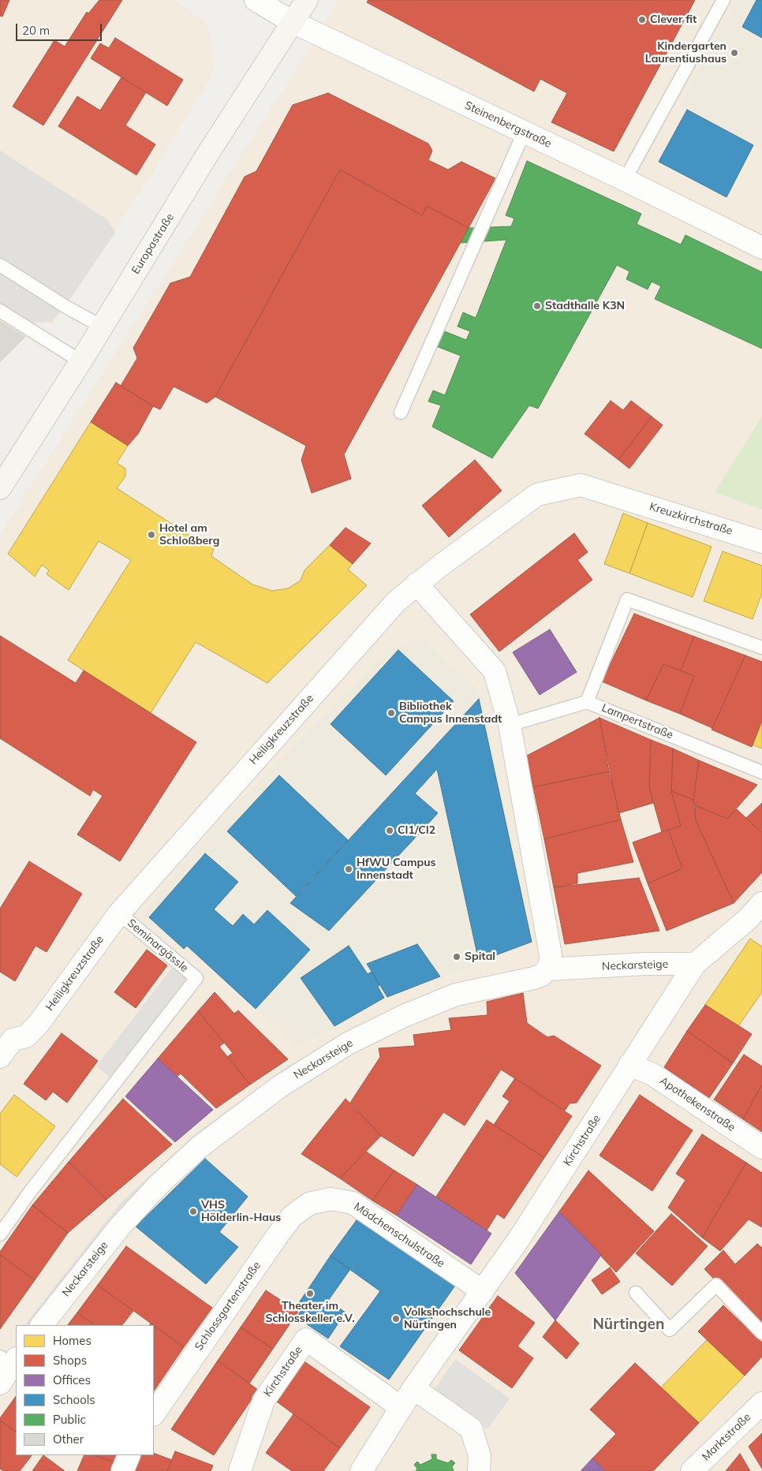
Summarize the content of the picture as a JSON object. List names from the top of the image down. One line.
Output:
{"streets":{"street":["Steinenbergstraße","Europastraße","Kreuzkirchstraße","Heiligkreuzstraße","Neckarsteige","Apothekenstraße","Kirchstraße","Mädchenschulstraße","Schlossgartenstraße","Marktstraße"],"lane":["Lampertstraße","Seminargässle"]},"crossings":[["Steinenbergstraße","Europastraße"],["Kreuzkirchstraße","Heiligkreuzstraße"],["Heiligkreuzstraße","Seminargässle"],["Neckarsteige","Kirchstraße"],["Apothekenstraße","Kirchstraße"],["Kirchstraße","Mädchenschulstraße"],["Mädchenschulstraße","Schlossgartenstraße"]],"districts":["Nürtingen"],"places":["Clever fit","Kindergarten Laurentiushaus","Stadthalle K3N","Hotel am Schloßberg","Bibliothek Campus Innenstadt","CI1/CI2","HfWU Campus Innenstadt","Spital","VHS Hölderlin-Haus","Theater im Schlosskeller e.V.","Volkshochschule Nürtingen"],"legend":["Homes","Shops","Offices","Schools","Public","Other"],"scale_bar":"20 m"}
